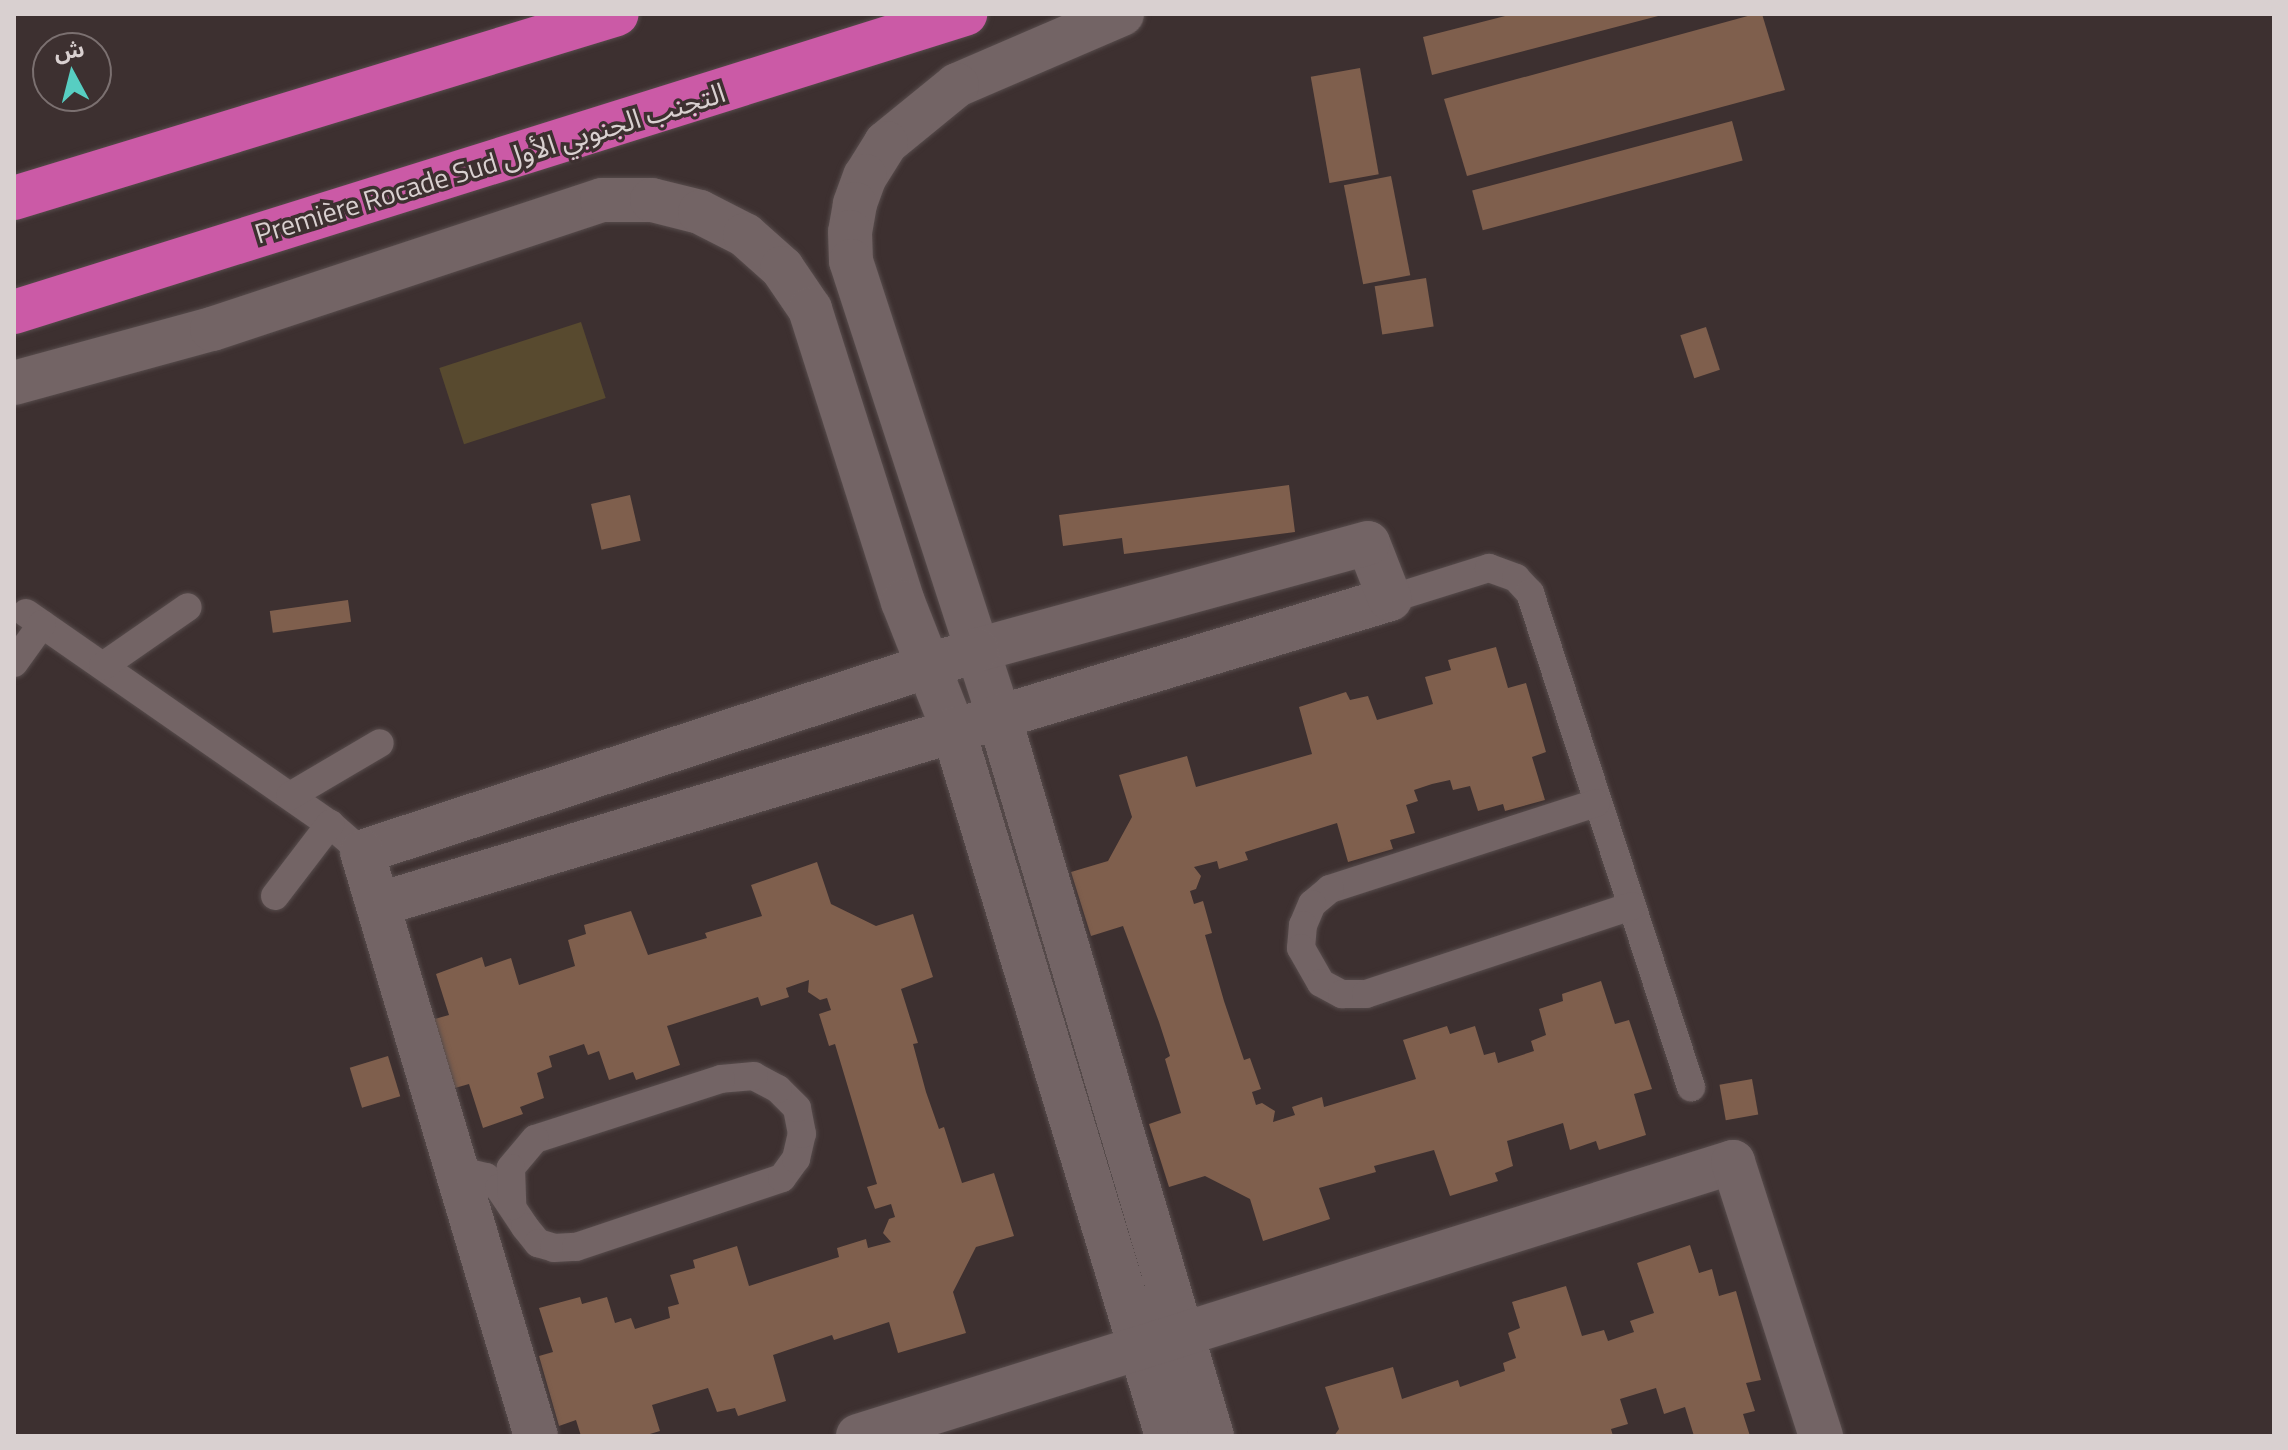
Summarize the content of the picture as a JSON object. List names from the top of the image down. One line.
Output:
{"streets":{"highway":["Première Rocade Sud التجنب الجنوبي الأول"]},"north":"top"}
